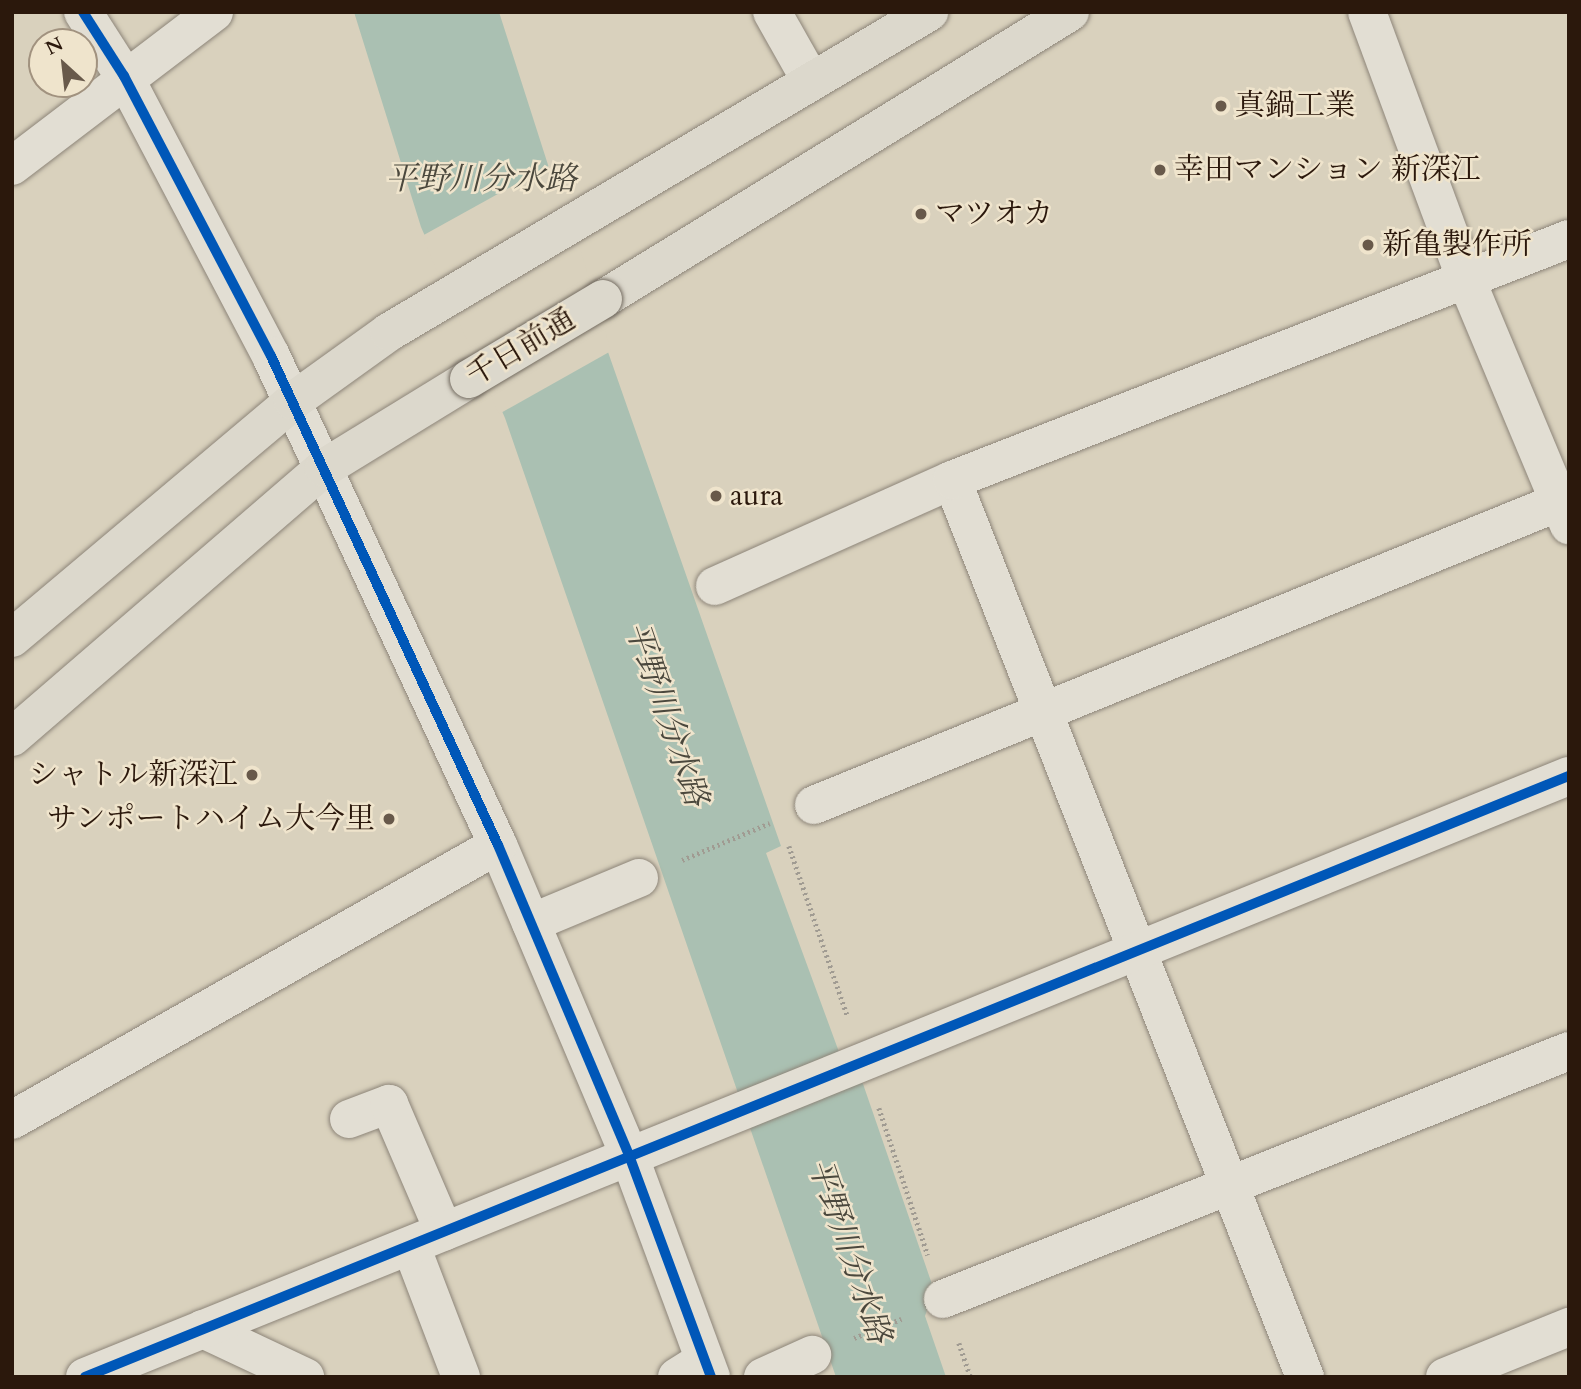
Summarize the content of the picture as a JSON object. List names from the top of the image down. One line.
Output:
{"streets":{"highway":["千日前通"]},"water":["平野川分水路"],"places":["真鍋工業","幸田マンション 新深江","マツオカ","新亀製作所","aura","シャトル新深江","サンポートハイム大今里"],"north":"top left"}
